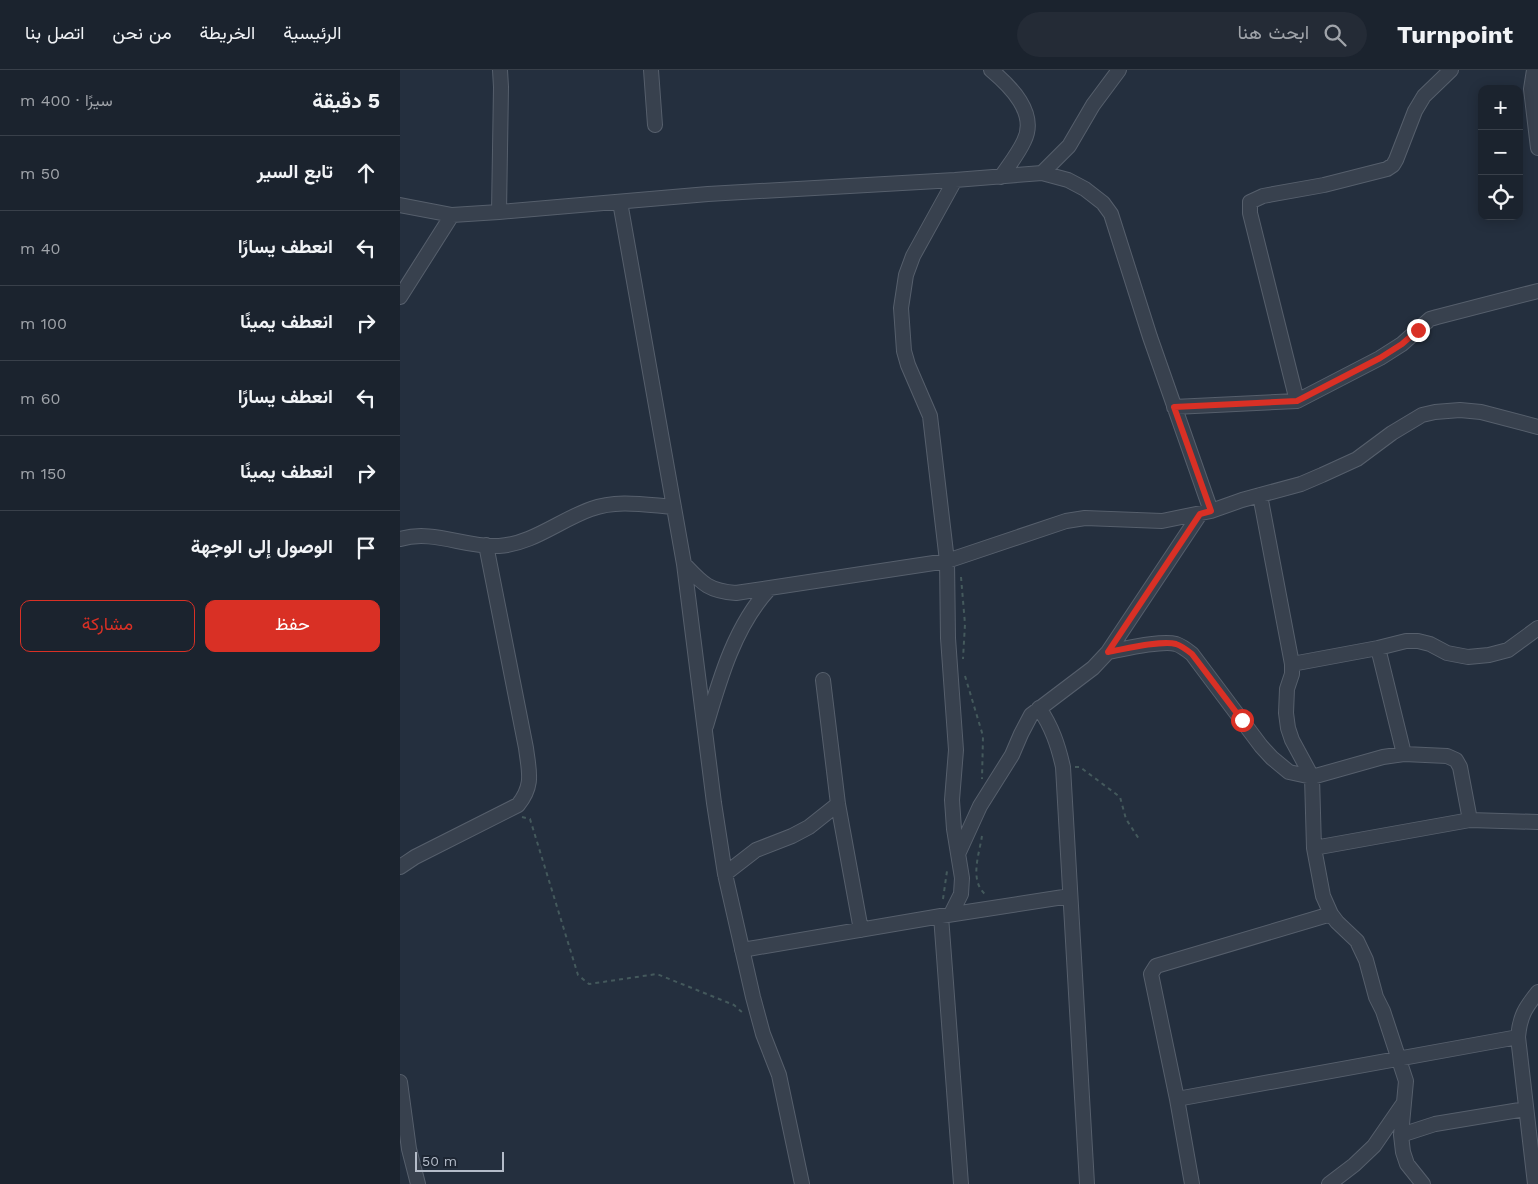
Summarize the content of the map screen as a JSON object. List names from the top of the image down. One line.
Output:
{"scale_bar":"50 m","page":{"header":"Turnpoint","search":"ابحث هنا","nav":["الرئيسية","الخريطة","من نحن","اتصل بنا"],"heading":["5 دقيقة","سيرًا · 400 m"],"map_buttons":["+","−"],"list":[["تابع السير","50 m"],["انعطف يسارًا","40 m"],["انعطف يمينًا","100 m"],["انعطف يسارًا","60 m"],["انعطف يمينًا","150 m"],"الوصول إلى الوجهة"],"buttons":["حفظ","مشاركة"],"scale":"50 m"}}
